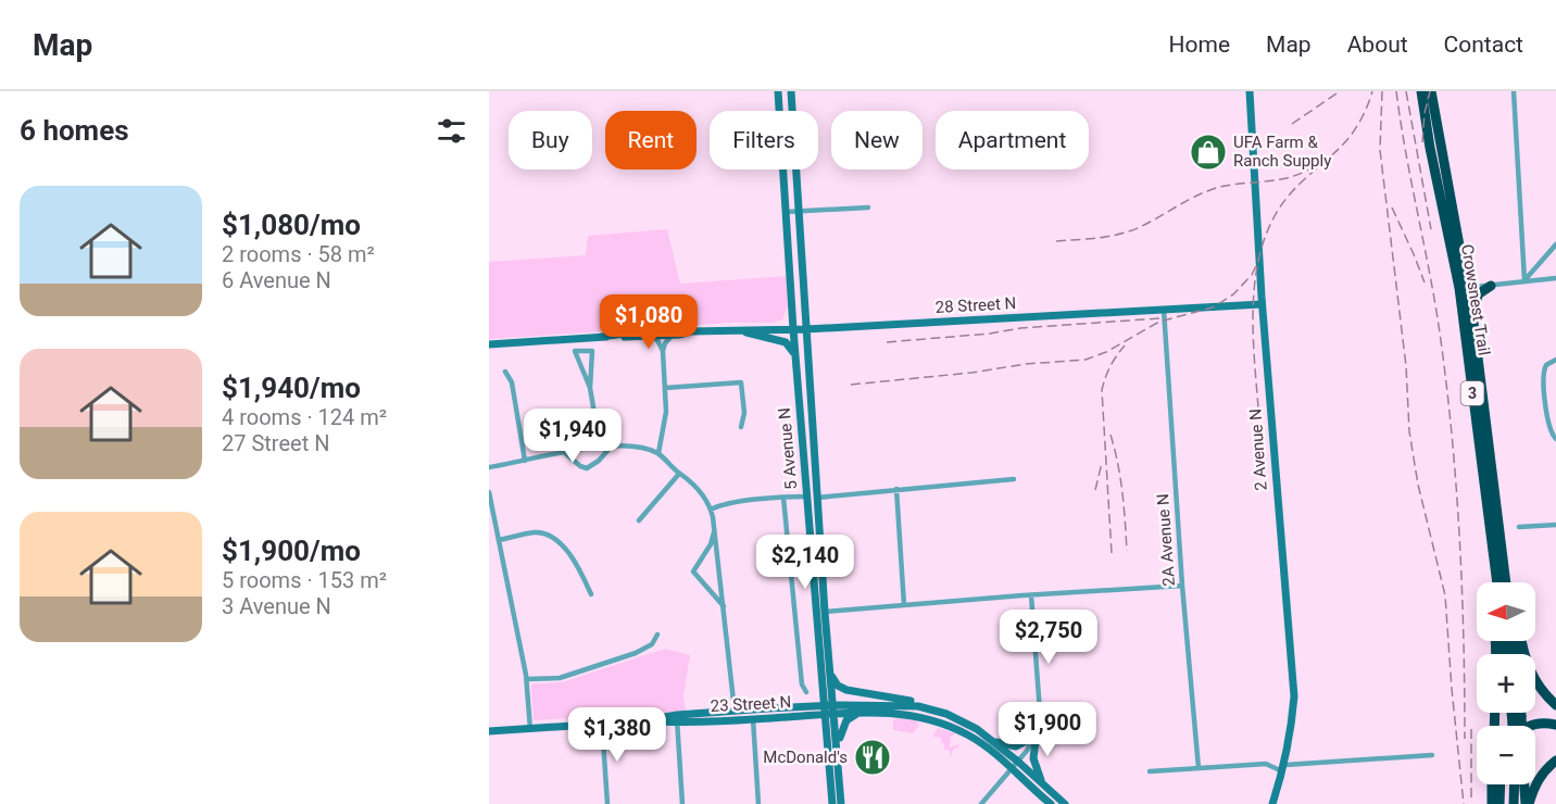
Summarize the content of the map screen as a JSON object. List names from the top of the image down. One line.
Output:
{"streets":{"highway":["Crowsnest Trail","3"],"main road":["28 Street N","5 Avenue N","2 Avenue N","23 Street N"],"street":["2A Avenue N"]},"crossings":[["28 Street N","5 Avenue N"],["28 Street N","2 Avenue N"],["28 Street N","2A Avenue N"],["5 Avenue N","23 Street N"]],"places":{"shop":["UFA Farm & Ranch Supply"],"restaurant":["McDonald's"]},"north":"left","page":{"header":"Map","nav":["Home","Map","About","Contact"],"heading":"6 homes","chip":["Buy","Rent","Filters","New","Apartment"],"list":[{"name":"$1,080/mo","note":"2 rooms · 58 m² · 6 Avenue N"},{"name":"$1,940/mo","note":"4 rooms · 124 m² · 27 Street N"},{"name":"$1,900/mo","note":"5 rooms · 153 m² · 3 Avenue N"}],"price":["$1,080","$1,940","$2,140","$2,750","$1,900","$1,380"],"map_buttons":["+","−"]}}
